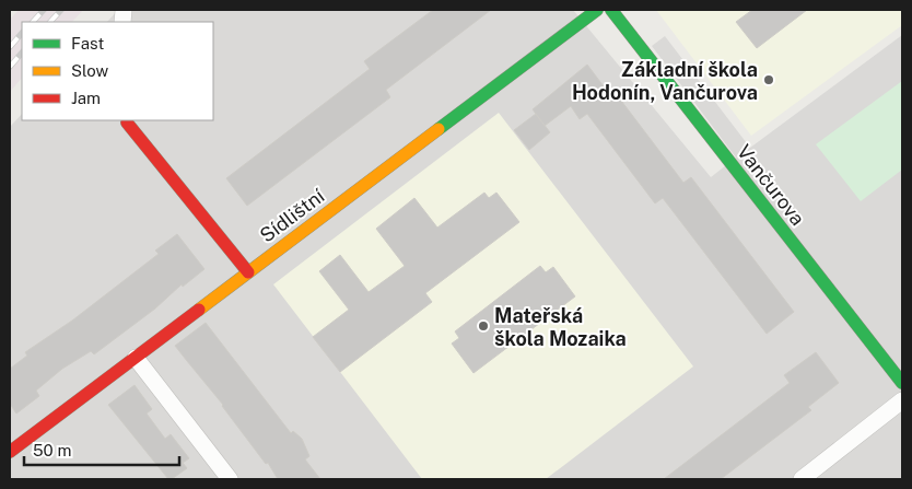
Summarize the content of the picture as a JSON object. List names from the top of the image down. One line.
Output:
{"streets":{"street":["Vančurova","Sídlištní"]},"places":["Základní škola Hodonín, Vančurova","Mateřská škola Mozaika"],"legend":["Fast","Slow","Jam"],"scale_bar":"50 m"}
